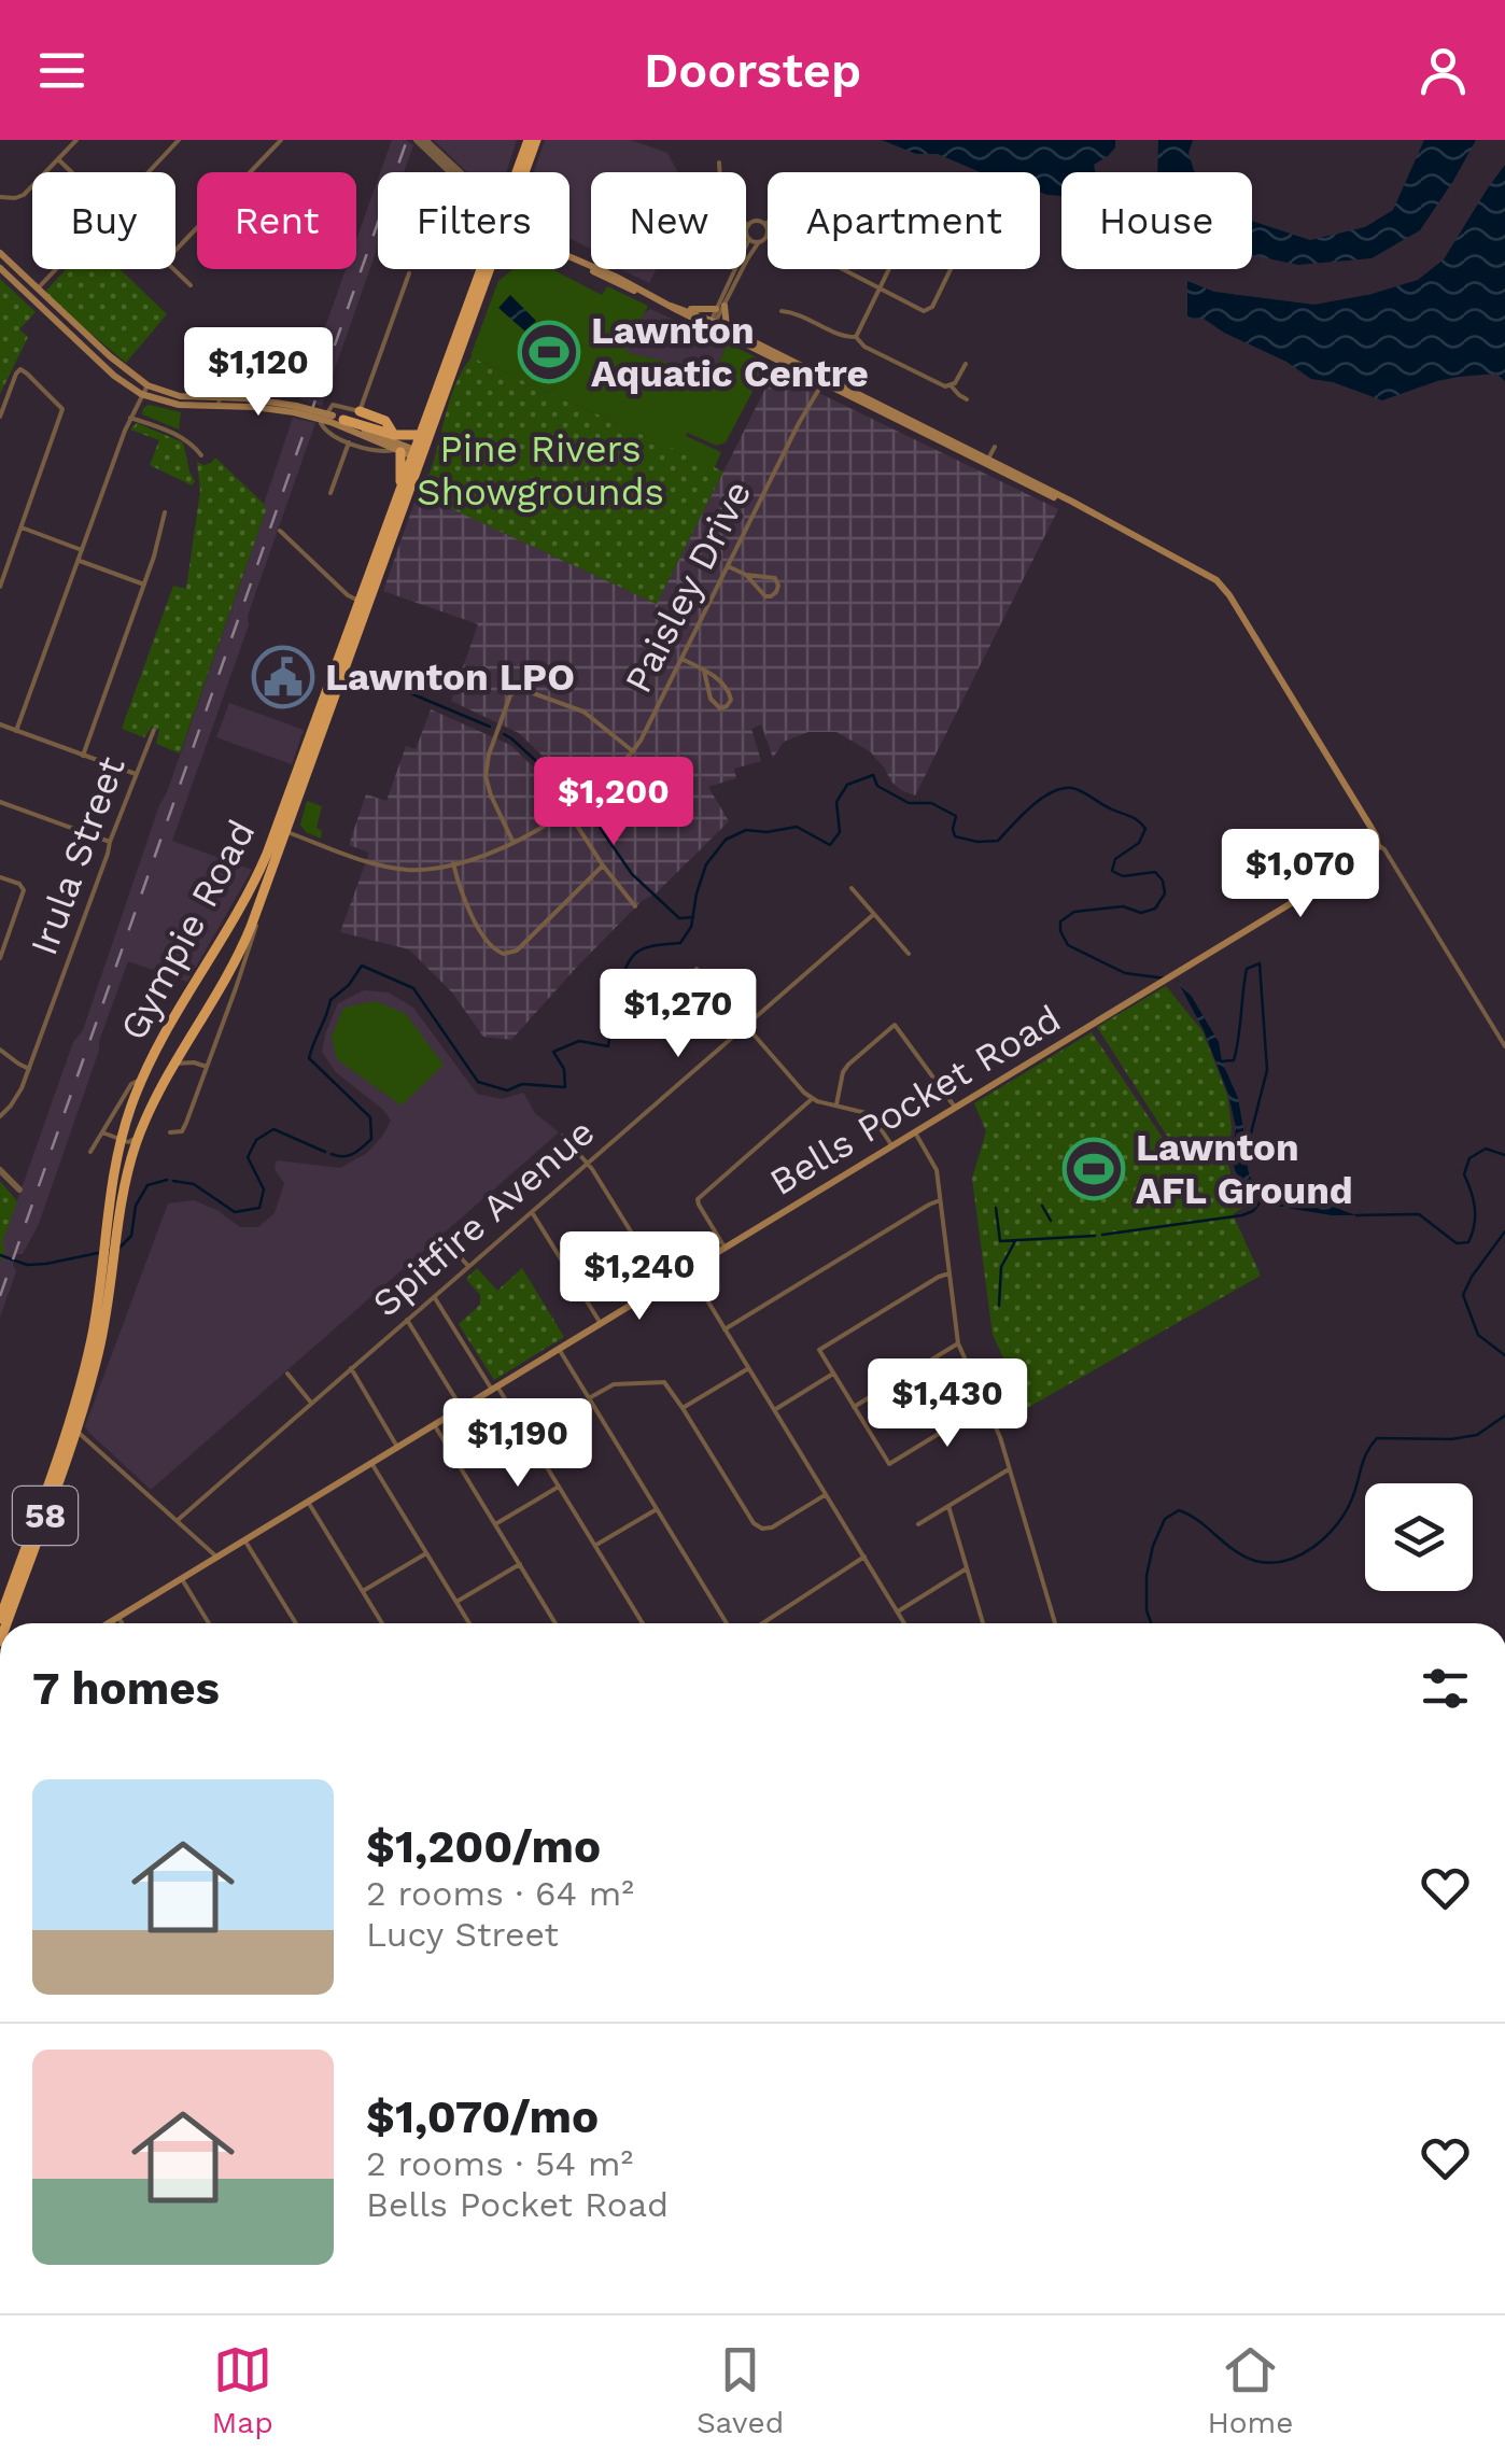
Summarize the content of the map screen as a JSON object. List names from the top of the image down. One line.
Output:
{"streets":{"highway":["Gympie Road","58"],"main road":["Bells Pocket Road"],"street":["Paisley Drive","Irula Street","Spitfire Avenue"]},"crossings":[["Paisley Drive","Gympie Road"]],"parks":["Pine Rivers Showgrounds"],"places":{"sports":["Lawnton Aquatic Centre","Lawnton AFL Ground"],"public building":["Lawnton LPO"]},"page":{"header":"Doorstep","chip":["Buy","Rent","Filters","New","Apartment","House"],"price":["$1,120","$1,200","$1,070","$1,270","$1,240","$1,430","$1,190"],"heading":"7 homes","list":[{"name":"$1,200/mo","note":"2 rooms · 64 m² · Lucy Street"},{"name":"$1,070/mo","note":"2 rooms · 54 m² · Bells Pocket Road"}],"tabs":["Map","Saved","Home"]}}
